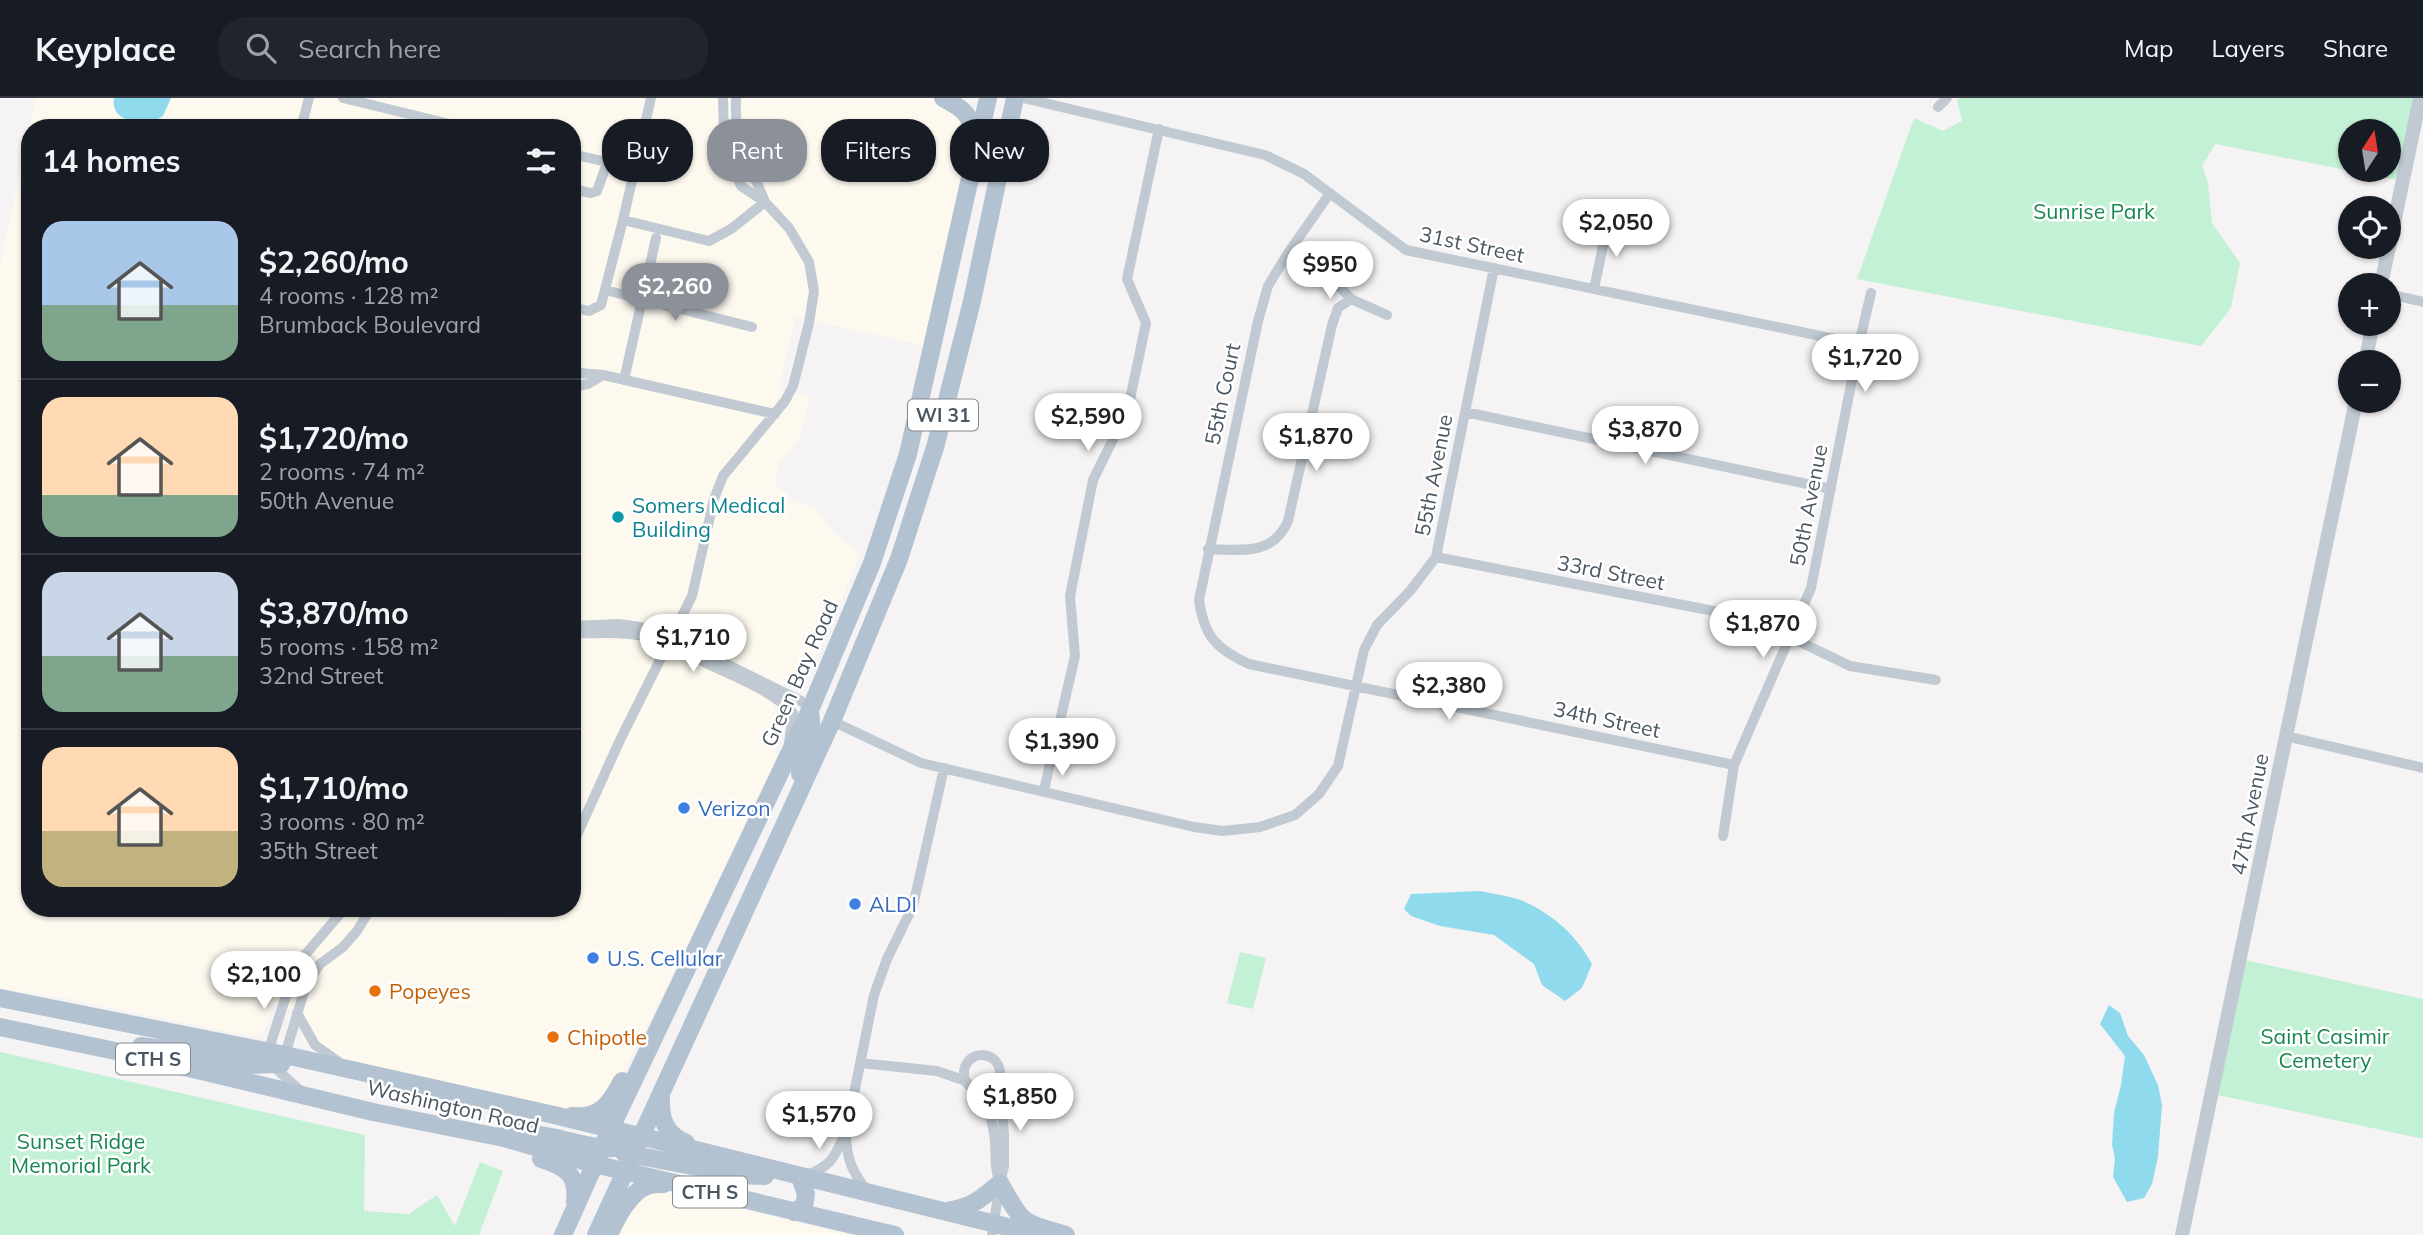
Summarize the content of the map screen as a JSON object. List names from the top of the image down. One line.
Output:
{"streets":{"main road":["WI 31","Green Bay Road","CTH S","Washington Road"],"street":["31st Street","55th Court","55th Avenue","50th Avenue","33rd Street","34th Street","47th Avenue"]},"crossings":[["31st Street","55th Court"],["31st Street","55th Avenue"],["31st Street","50th Avenue"],["55th Court","34th Street"],["WI 31","CTH S"],["WI 31","Washington Road"],["55th Avenue","33rd Street"],["55th Avenue","34th Street"],["50th Avenue","33rd Street"],["50th Avenue","34th Street"],["Green Bay Road","CTH S"],["Green Bay Road","Washington Road"]],"parks":["Sunrise Park","Saint Casimir Cemetery","Sunset Ridge Memorial Park"],"places":["Somers Medical Building","Verizon","ALDI","U.S. Cellular","Popeyes","Chipotle"],"north":"top","page":{"header":"Keyplace","search":"Search here","nav":["Map","Layers","Share"],"map_buttons":["+","−"],"chip":["Buy","Rent","Filters","New"],"heading":"14 homes","price":["$2,050","$950","$2,260","$1,720","$2,590","$3,870","$1,870","$1,870","$1,710","$2,380","$1,390","$2,100","$1,850","$1,570"],"list":[{"name":"$2,260/mo","note":"4 rooms · 128 m² · Brumback Boulevard"},{"name":"$1,720/mo","note":"2 rooms · 74 m² · 50th Avenue"},{"name":"$3,870/mo","note":"5 rooms · 158 m² · 32nd Street"},{"name":"$1,710/mo","note":"3 rooms · 80 m² · 35th Street"}]}}
